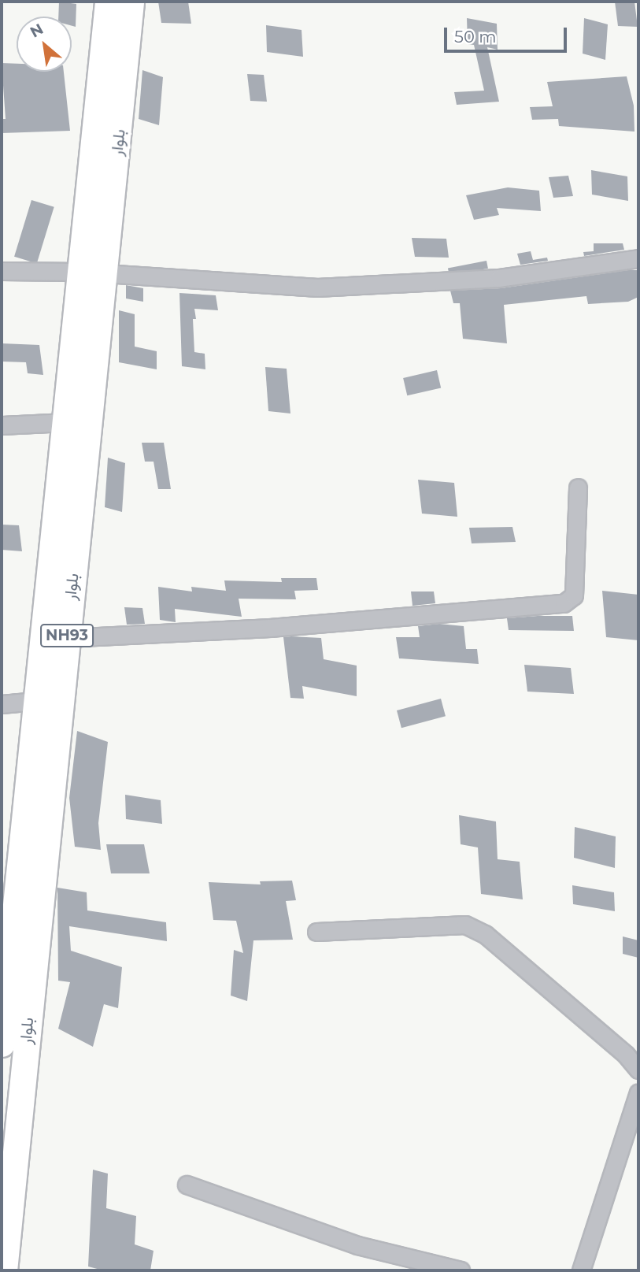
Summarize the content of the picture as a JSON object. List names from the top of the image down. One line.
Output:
{"streets":{"main road":["بلوار","NH93"]},"scale_bar":"50 m","north":"top left"}
